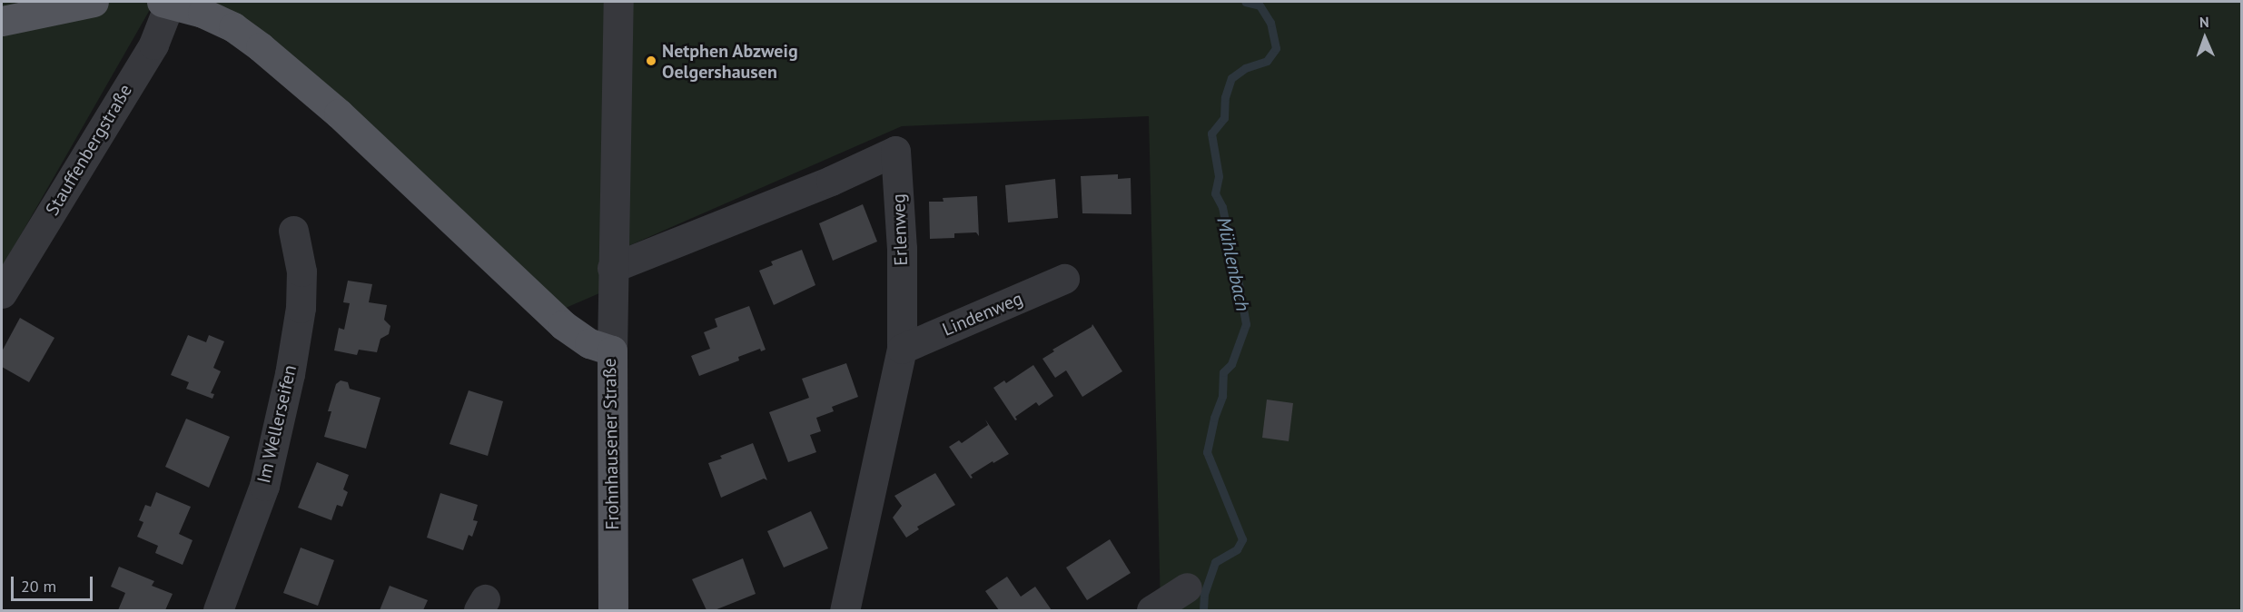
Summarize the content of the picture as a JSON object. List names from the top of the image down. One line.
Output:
{"streets":{"main road":["Frohnhausener Straße"],"street":["Stauffenbergstraße","Erlenweg","Lindenweg","Im Wellerseifen"]},"crossings":[["Stauffenbergstraße","Frohnhausener Straße"],["Erlenweg","Lindenweg"]],"water":["Mühlenbach"],"places":["Netphen Abzweig Oelgershausen"],"scale_bar":"20 m","north":"top"}
